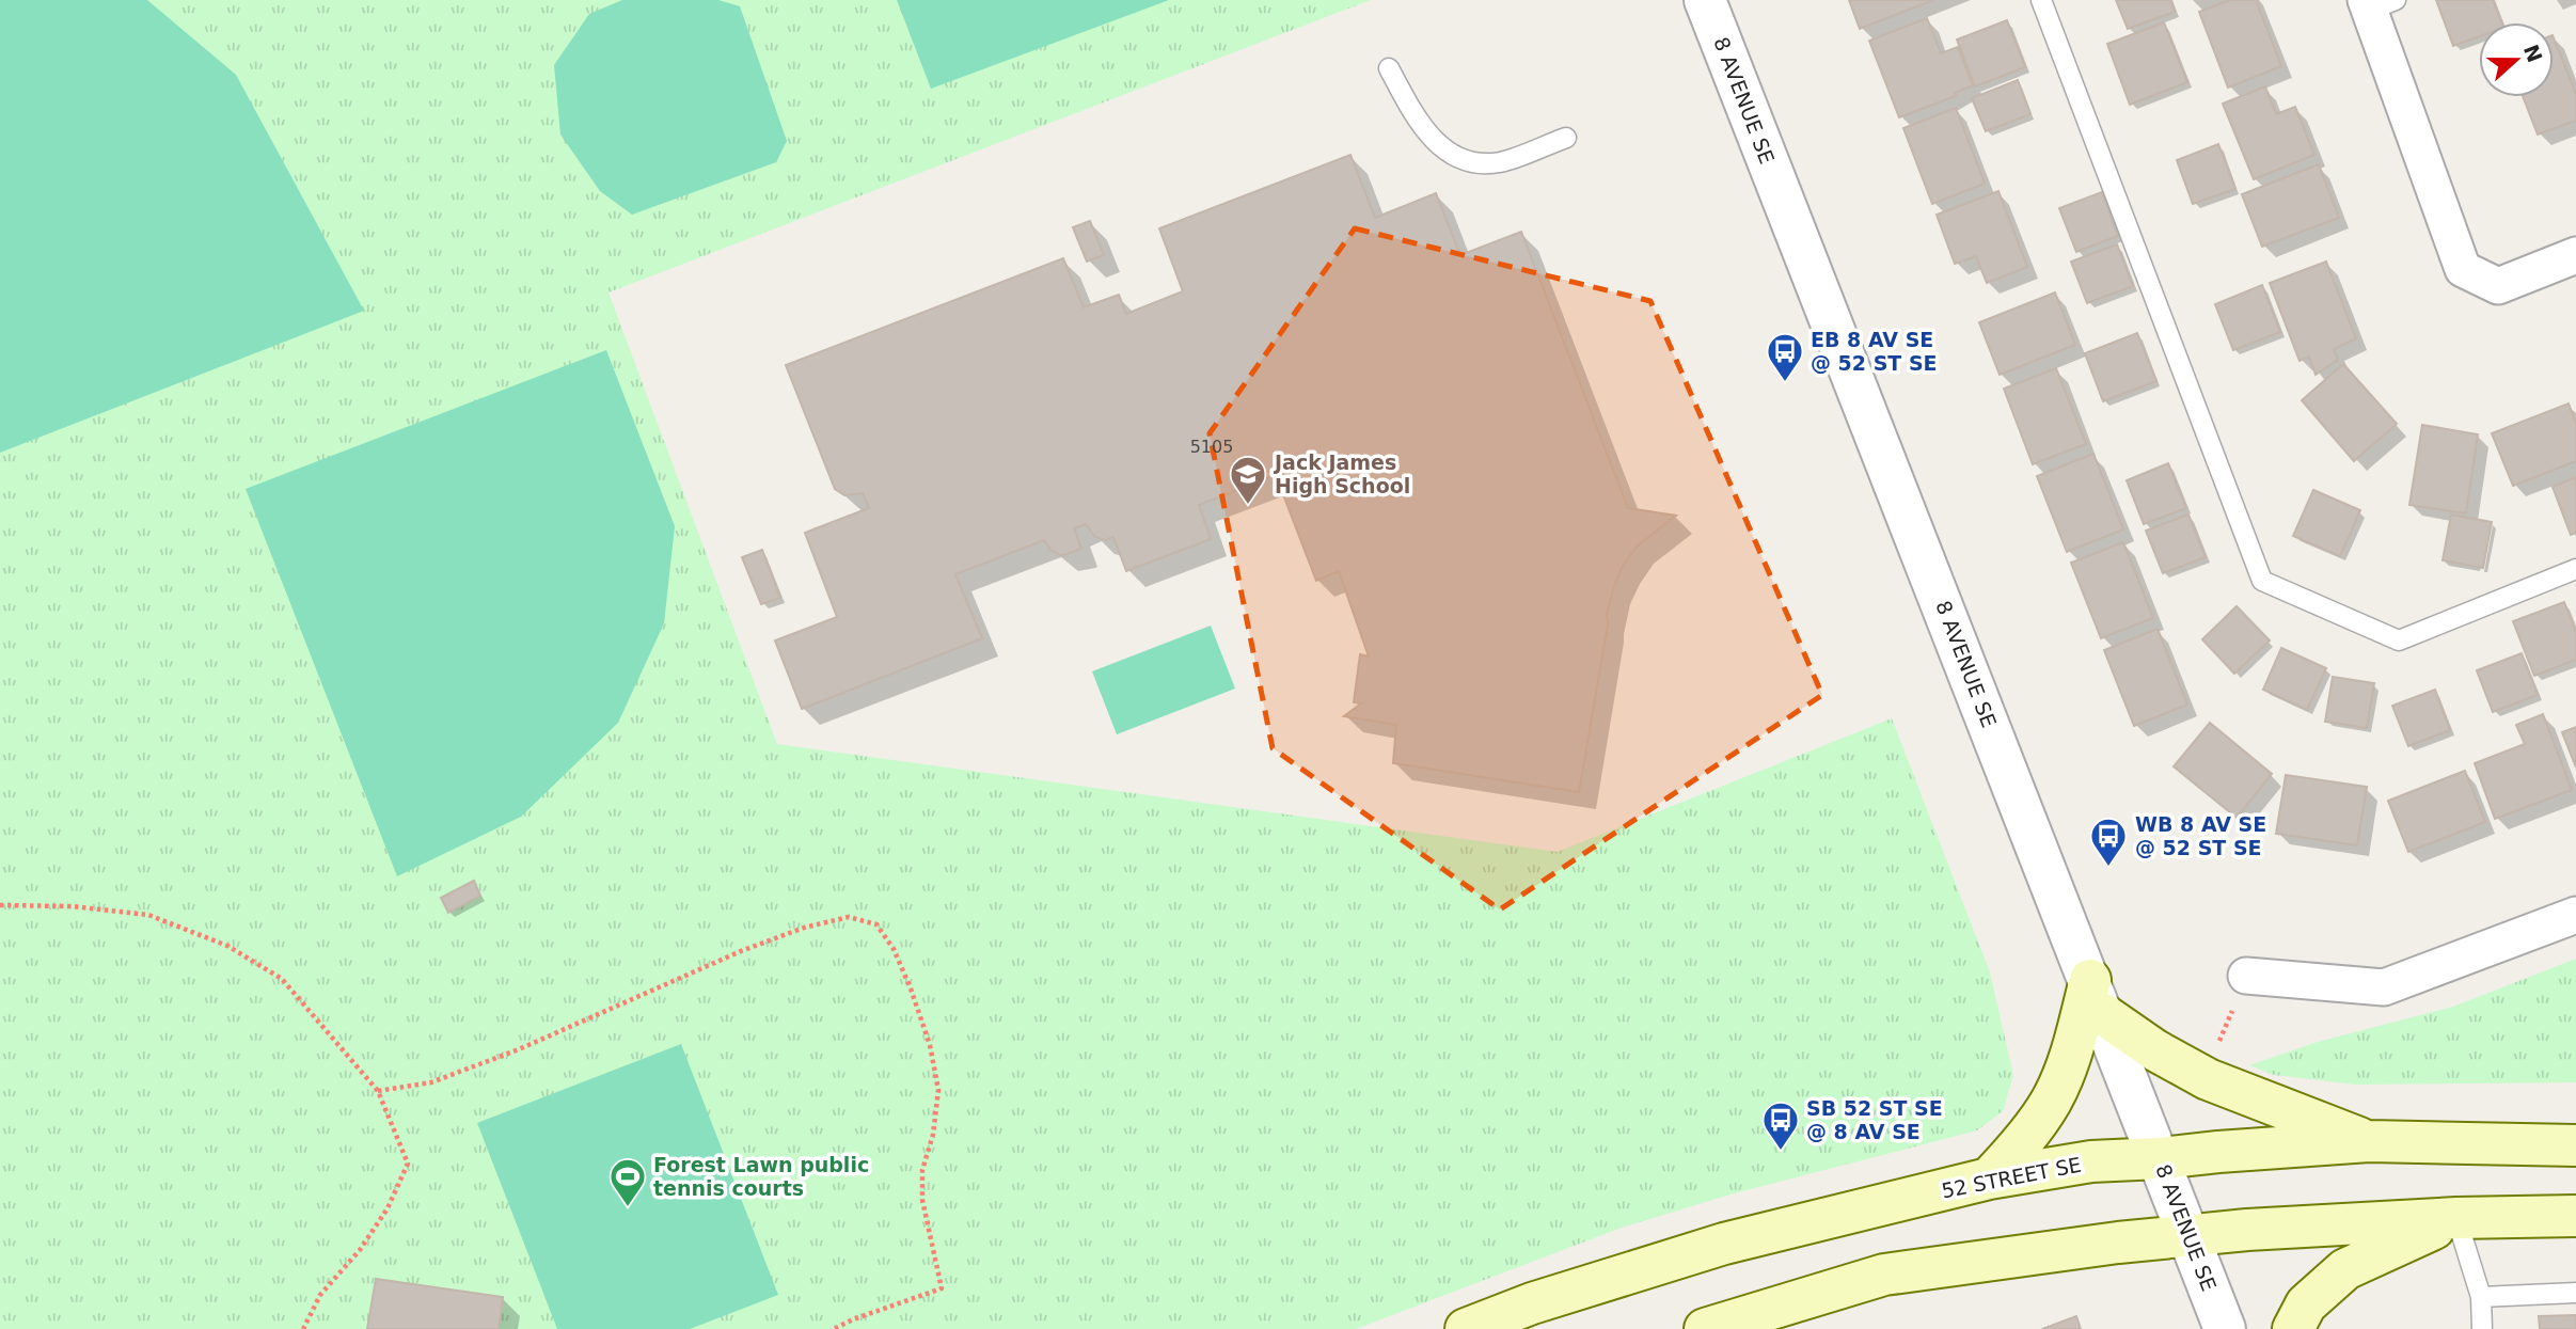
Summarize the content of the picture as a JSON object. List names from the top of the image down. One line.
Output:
{"streets":{"main road":["52 STREET SE"],"street":["8 AVENUE SE"]},"crossings":[["8 AVENUE SE","52 STREET SE"]],"places":{"bus stop":["EB 8 AV SE @ 52 ST SE","WB 8 AV SE @ 52 ST SE","SB 52 ST SE @ 8 AV SE"],"school or university":["Jack James High School"],"sports":["Forest Lawn public tennis courts"]},"house_numbers":["5105"],"north":"right"}
